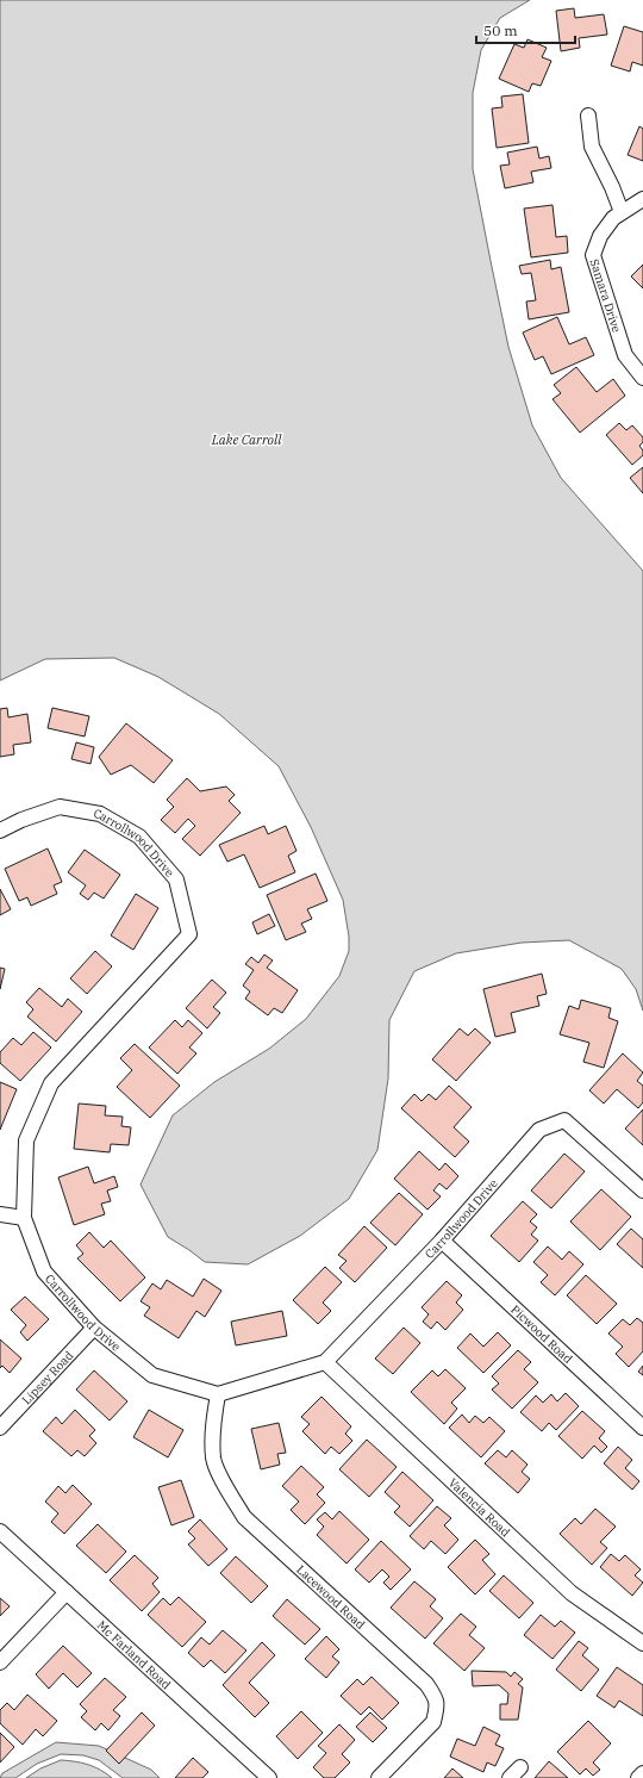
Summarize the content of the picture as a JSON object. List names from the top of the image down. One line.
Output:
{"streets":{"street":["Samara Drive","Carrollwood Drive","Picwood Road","Lipsey Road","Valencia Road","Lacewood Road","Mc Farland Road"]},"crossings":[["Carrollwood Drive","Picwood Road"],["Carrollwood Drive","Lipsey Road"],["Carrollwood Drive","Valencia Road"],["Carrollwood Drive","Lacewood Road"]],"water":["Lake Carroll"],"scale_bar":"50 m"}
